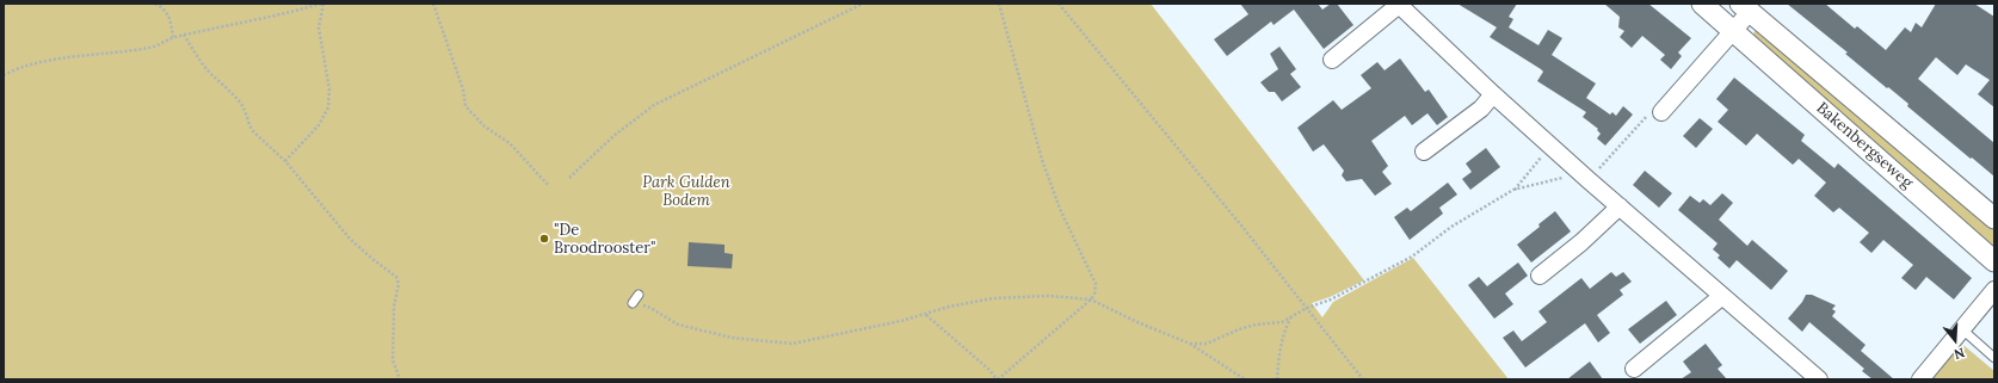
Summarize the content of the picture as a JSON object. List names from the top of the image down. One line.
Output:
{"streets":{"street":["Bakenbergseweg"]},"parks":["Park Gulden Bodem"],"places":["\"De Broodrooster\""],"north":"bottom"}
